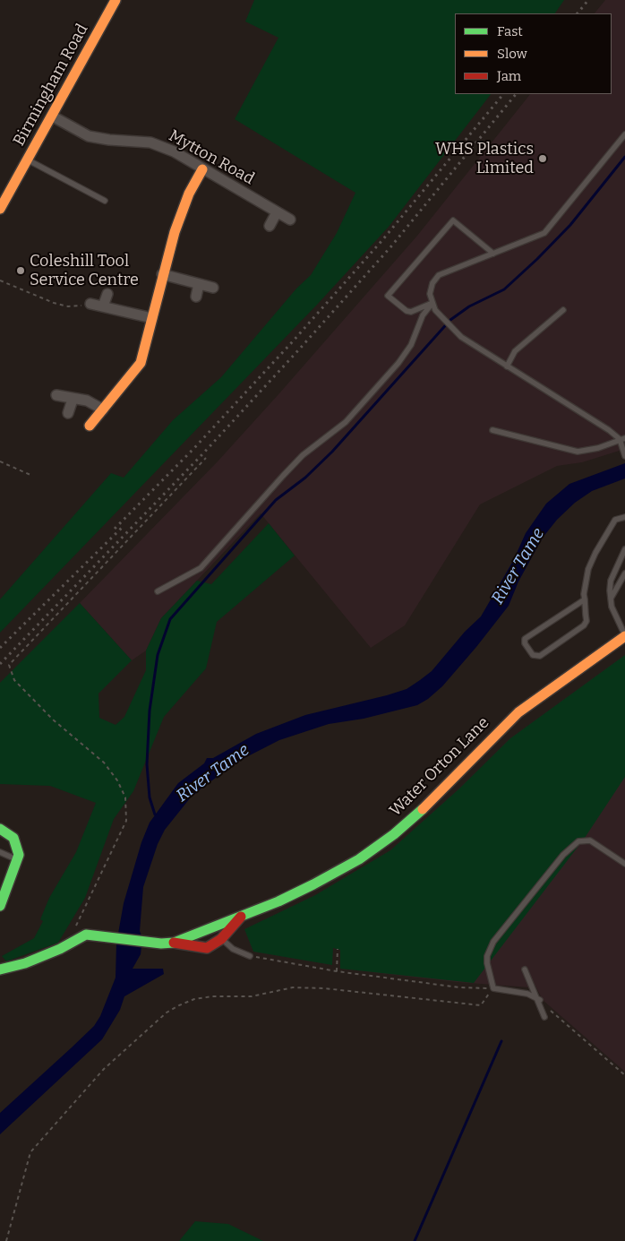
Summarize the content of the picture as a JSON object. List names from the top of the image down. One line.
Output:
{"streets":{"street":["Birmingham Road","Mytton Road","Water Orton Lane"]},"crossings":[["Birmingham Road","Mytton Road"]],"water":["River Tame"],"places":["WHS Plastics Limited","Coleshill Tool Service Centre"],"legend":["Fast","Slow","Jam"]}
